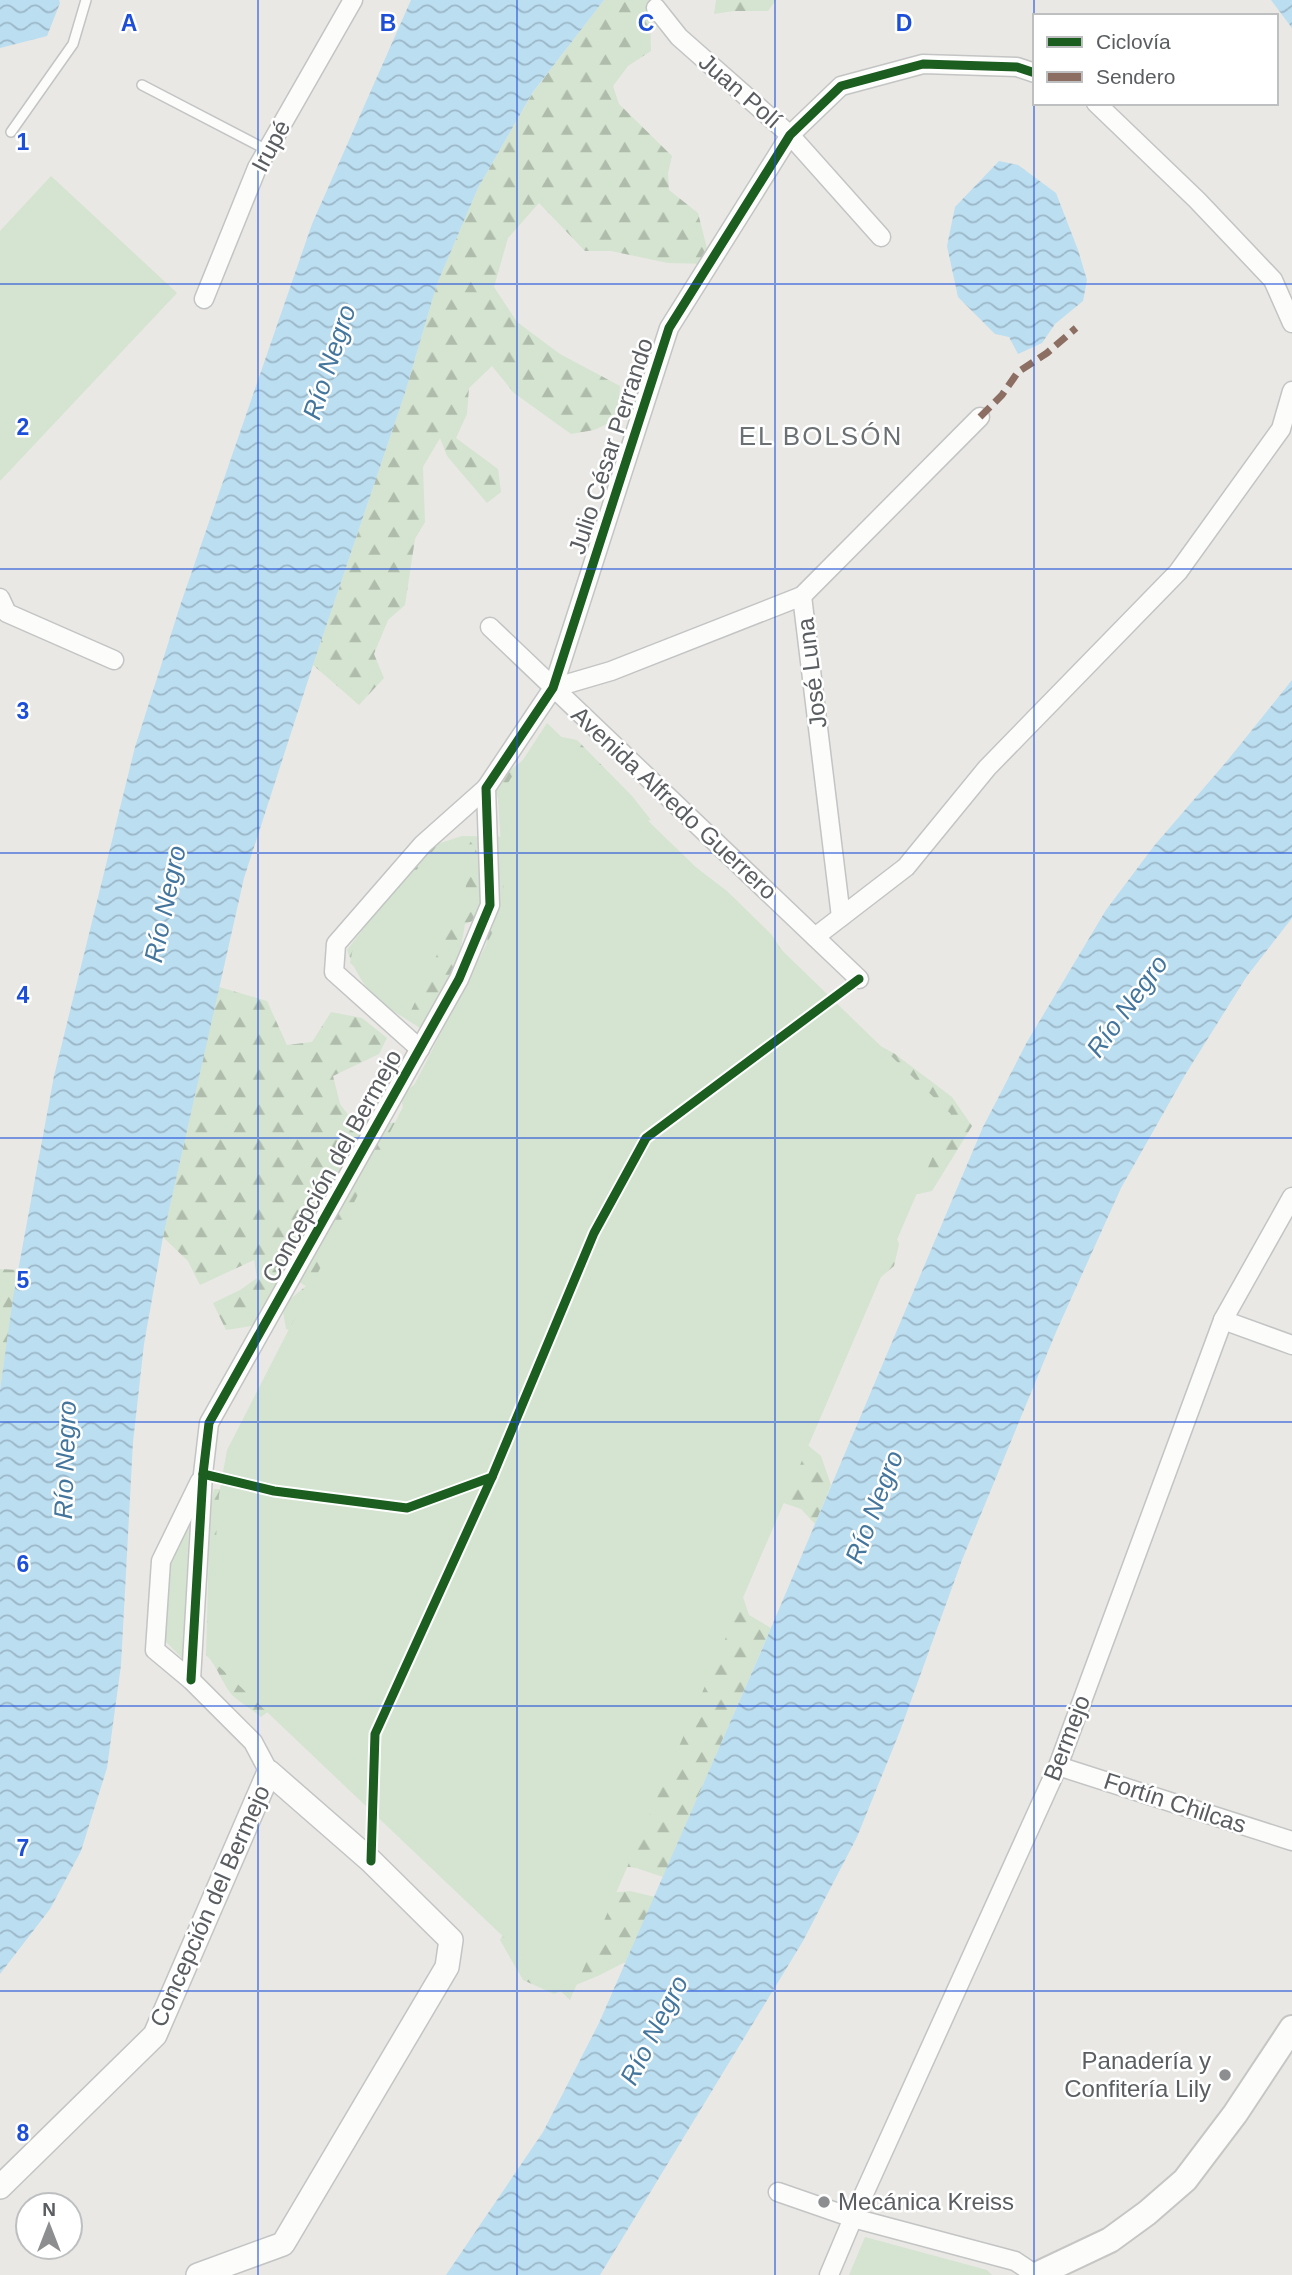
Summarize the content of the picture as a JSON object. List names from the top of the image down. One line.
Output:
{"streets":{"street":["Juan Polí","Irupé","Julio César Perrando","José Luna","Avenida Alfredo Guerrero","Concepción del Bermejo","Bermejo","Fortín Chilcas"]},"crossings":[["Juan Polí","Julio César Perrando"],["Julio César Perrando","Avenida Alfredo Guerrero"],["Julio César Perrando","Concepción del Bermejo"],["Avenida Alfredo Guerrero","Concepción del Bermejo"],["Bermejo","Fortín Chilcas"]],"districts":["EL BOLSÓN"],"water":["Río Negro"],"places":["Panadería y Confitería Lily","Mecánica Kreiss"],"legend":["Ciclovía","Sendero"],"north":"top","grid":{"columns":["A","B","C","D"],"rows":["1","2","3","4","5","6","7","8"]}}
